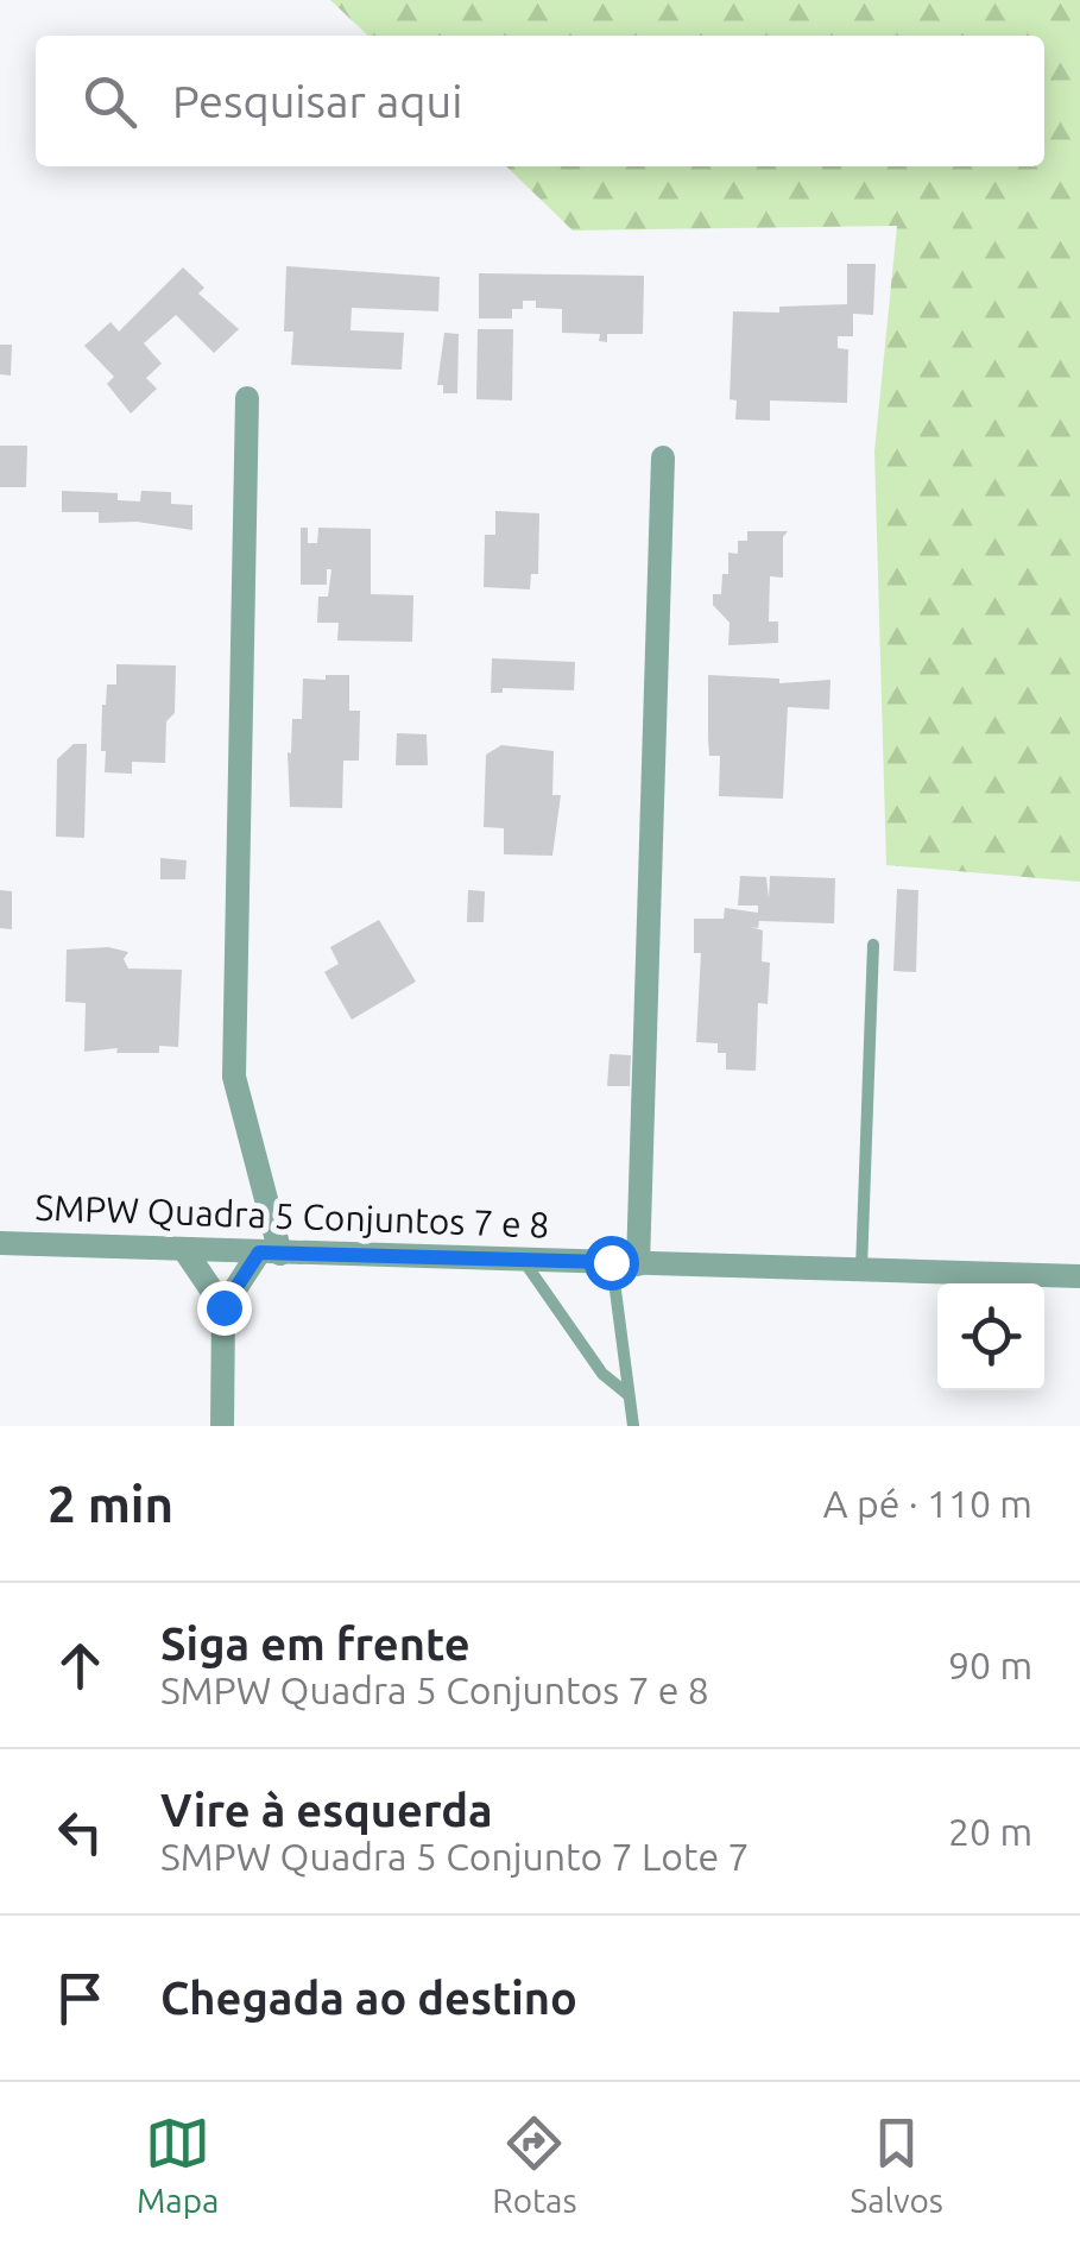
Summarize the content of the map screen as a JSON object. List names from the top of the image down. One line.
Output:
{"streets":{"street":["SMPW Quadra 5 Conjuntos 7 e 8"]},"page":{"search":"Pesquisar aqui","heading":["2 min","A pé · 110 m"],"list":[["Siga em frente","SMPW Quadra 5 Conjuntos 7 e 8","90 m"],["Vire à esquerda","SMPW Quadra 5 Conjunto 7 Lote 7","20 m"],"Chegada ao destino"],"nav":["Mapa","Rotas","Salvos"]}}
